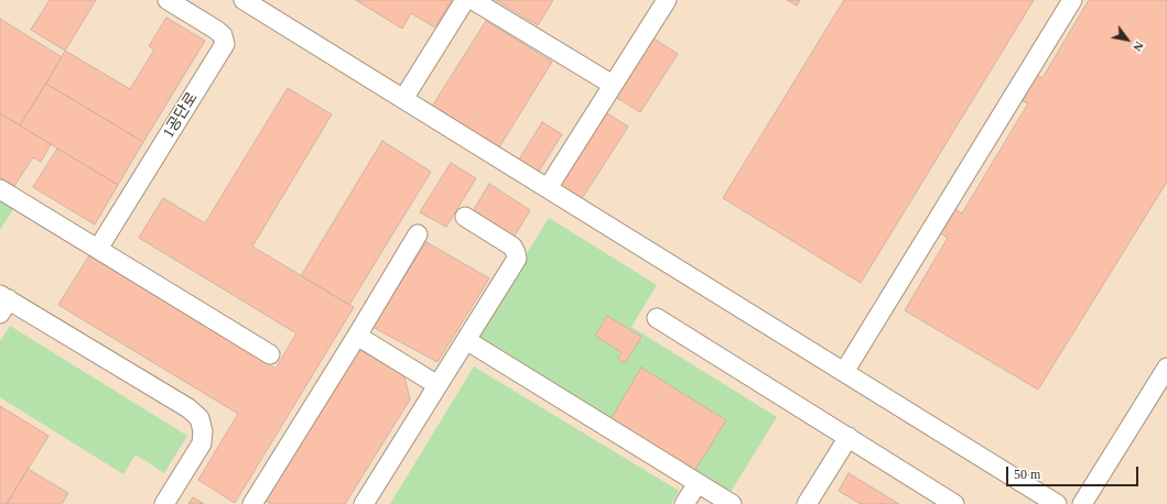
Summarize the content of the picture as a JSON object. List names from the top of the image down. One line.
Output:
{"streets":{"street":["1공단로"]},"scale_bar":"50 m","north":"bottom right"}
